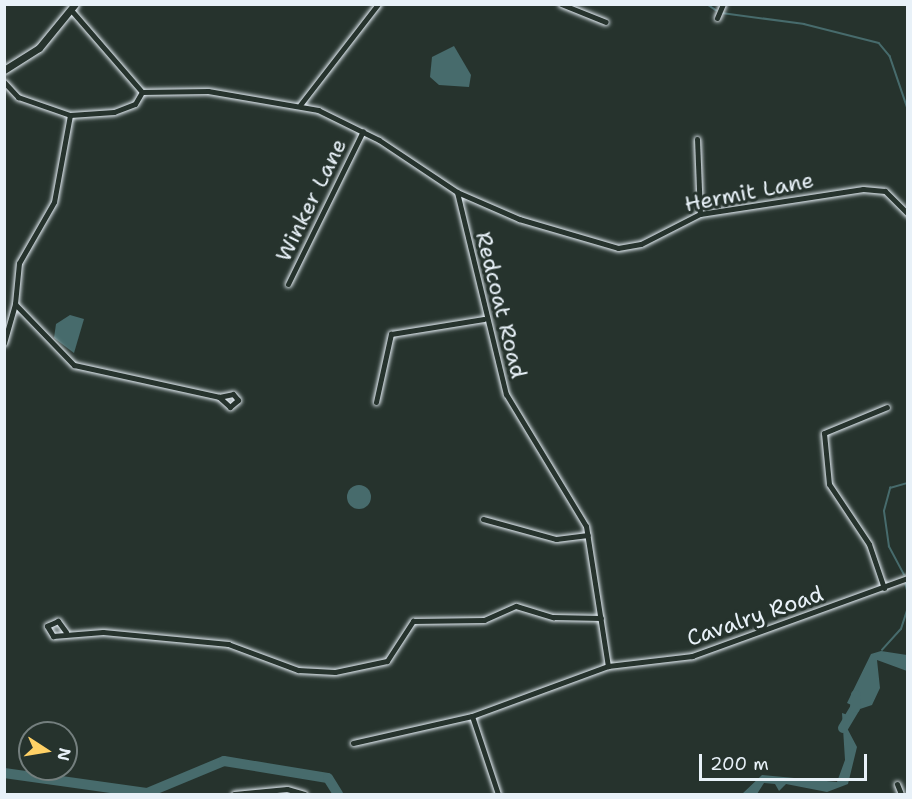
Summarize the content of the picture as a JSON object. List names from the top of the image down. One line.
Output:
{"streets":{"street":["Hermit Lane","Winker Lane","Redcoat Road","Cavalry Road"]},"crossings":[["Hermit Lane","Redcoat Road"],["Redcoat Road","Cavalry Road"]],"scale_bar":"200 m","north":"right"}
